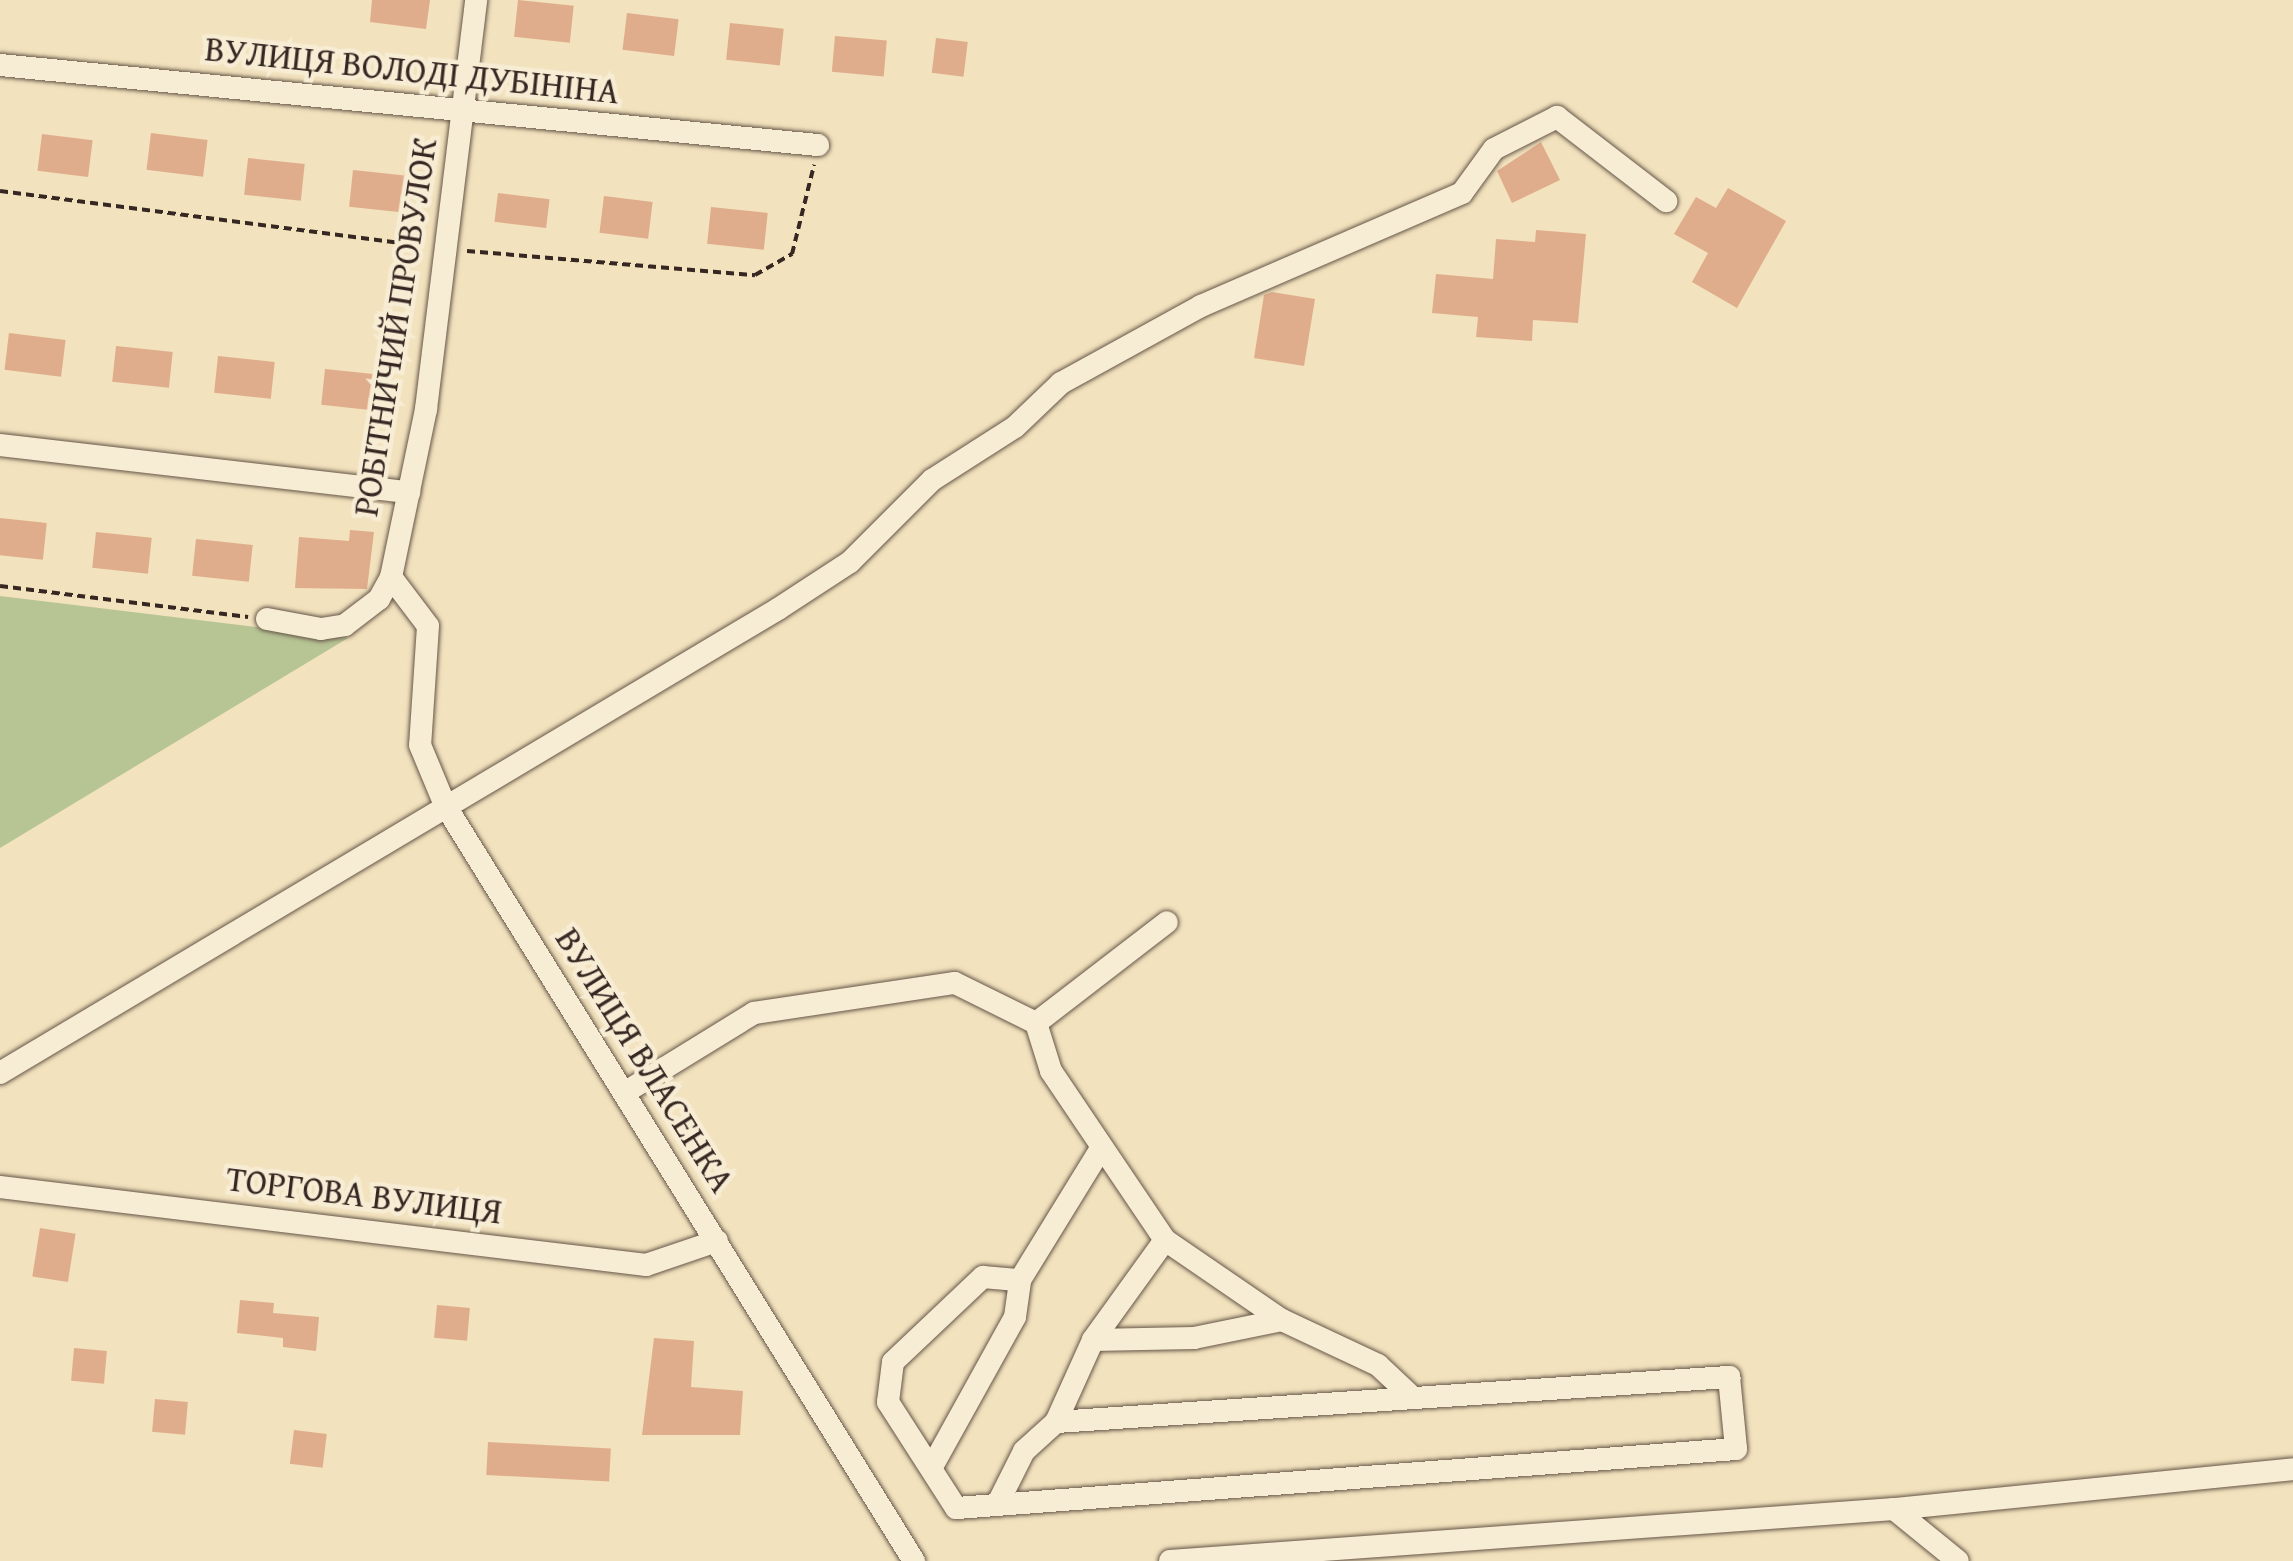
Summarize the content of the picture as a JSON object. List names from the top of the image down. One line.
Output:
{"streets":{"street":["ВУЛИЦЯ ВОЛОДІ ДУБІНІНА","РОБІТНИЧИЙ ПРОВУЛОК","ВУЛИЦЯ ВЛАСЕНКА","ТОРГОВА ВУЛИЦЯ"]},"crossings":[["ВУЛИЦЯ ВОЛОДІ ДУБІНІНА","РОБІТНИЧИЙ ПРОВУЛОК"],["РОБІТНИЧИЙ ПРОВУЛОК","ВУЛИЦЯ ВЛАСЕНКА"],["ВУЛИЦЯ ВЛАСЕНКА","ТОРГОВА ВУЛИЦЯ"]]}
